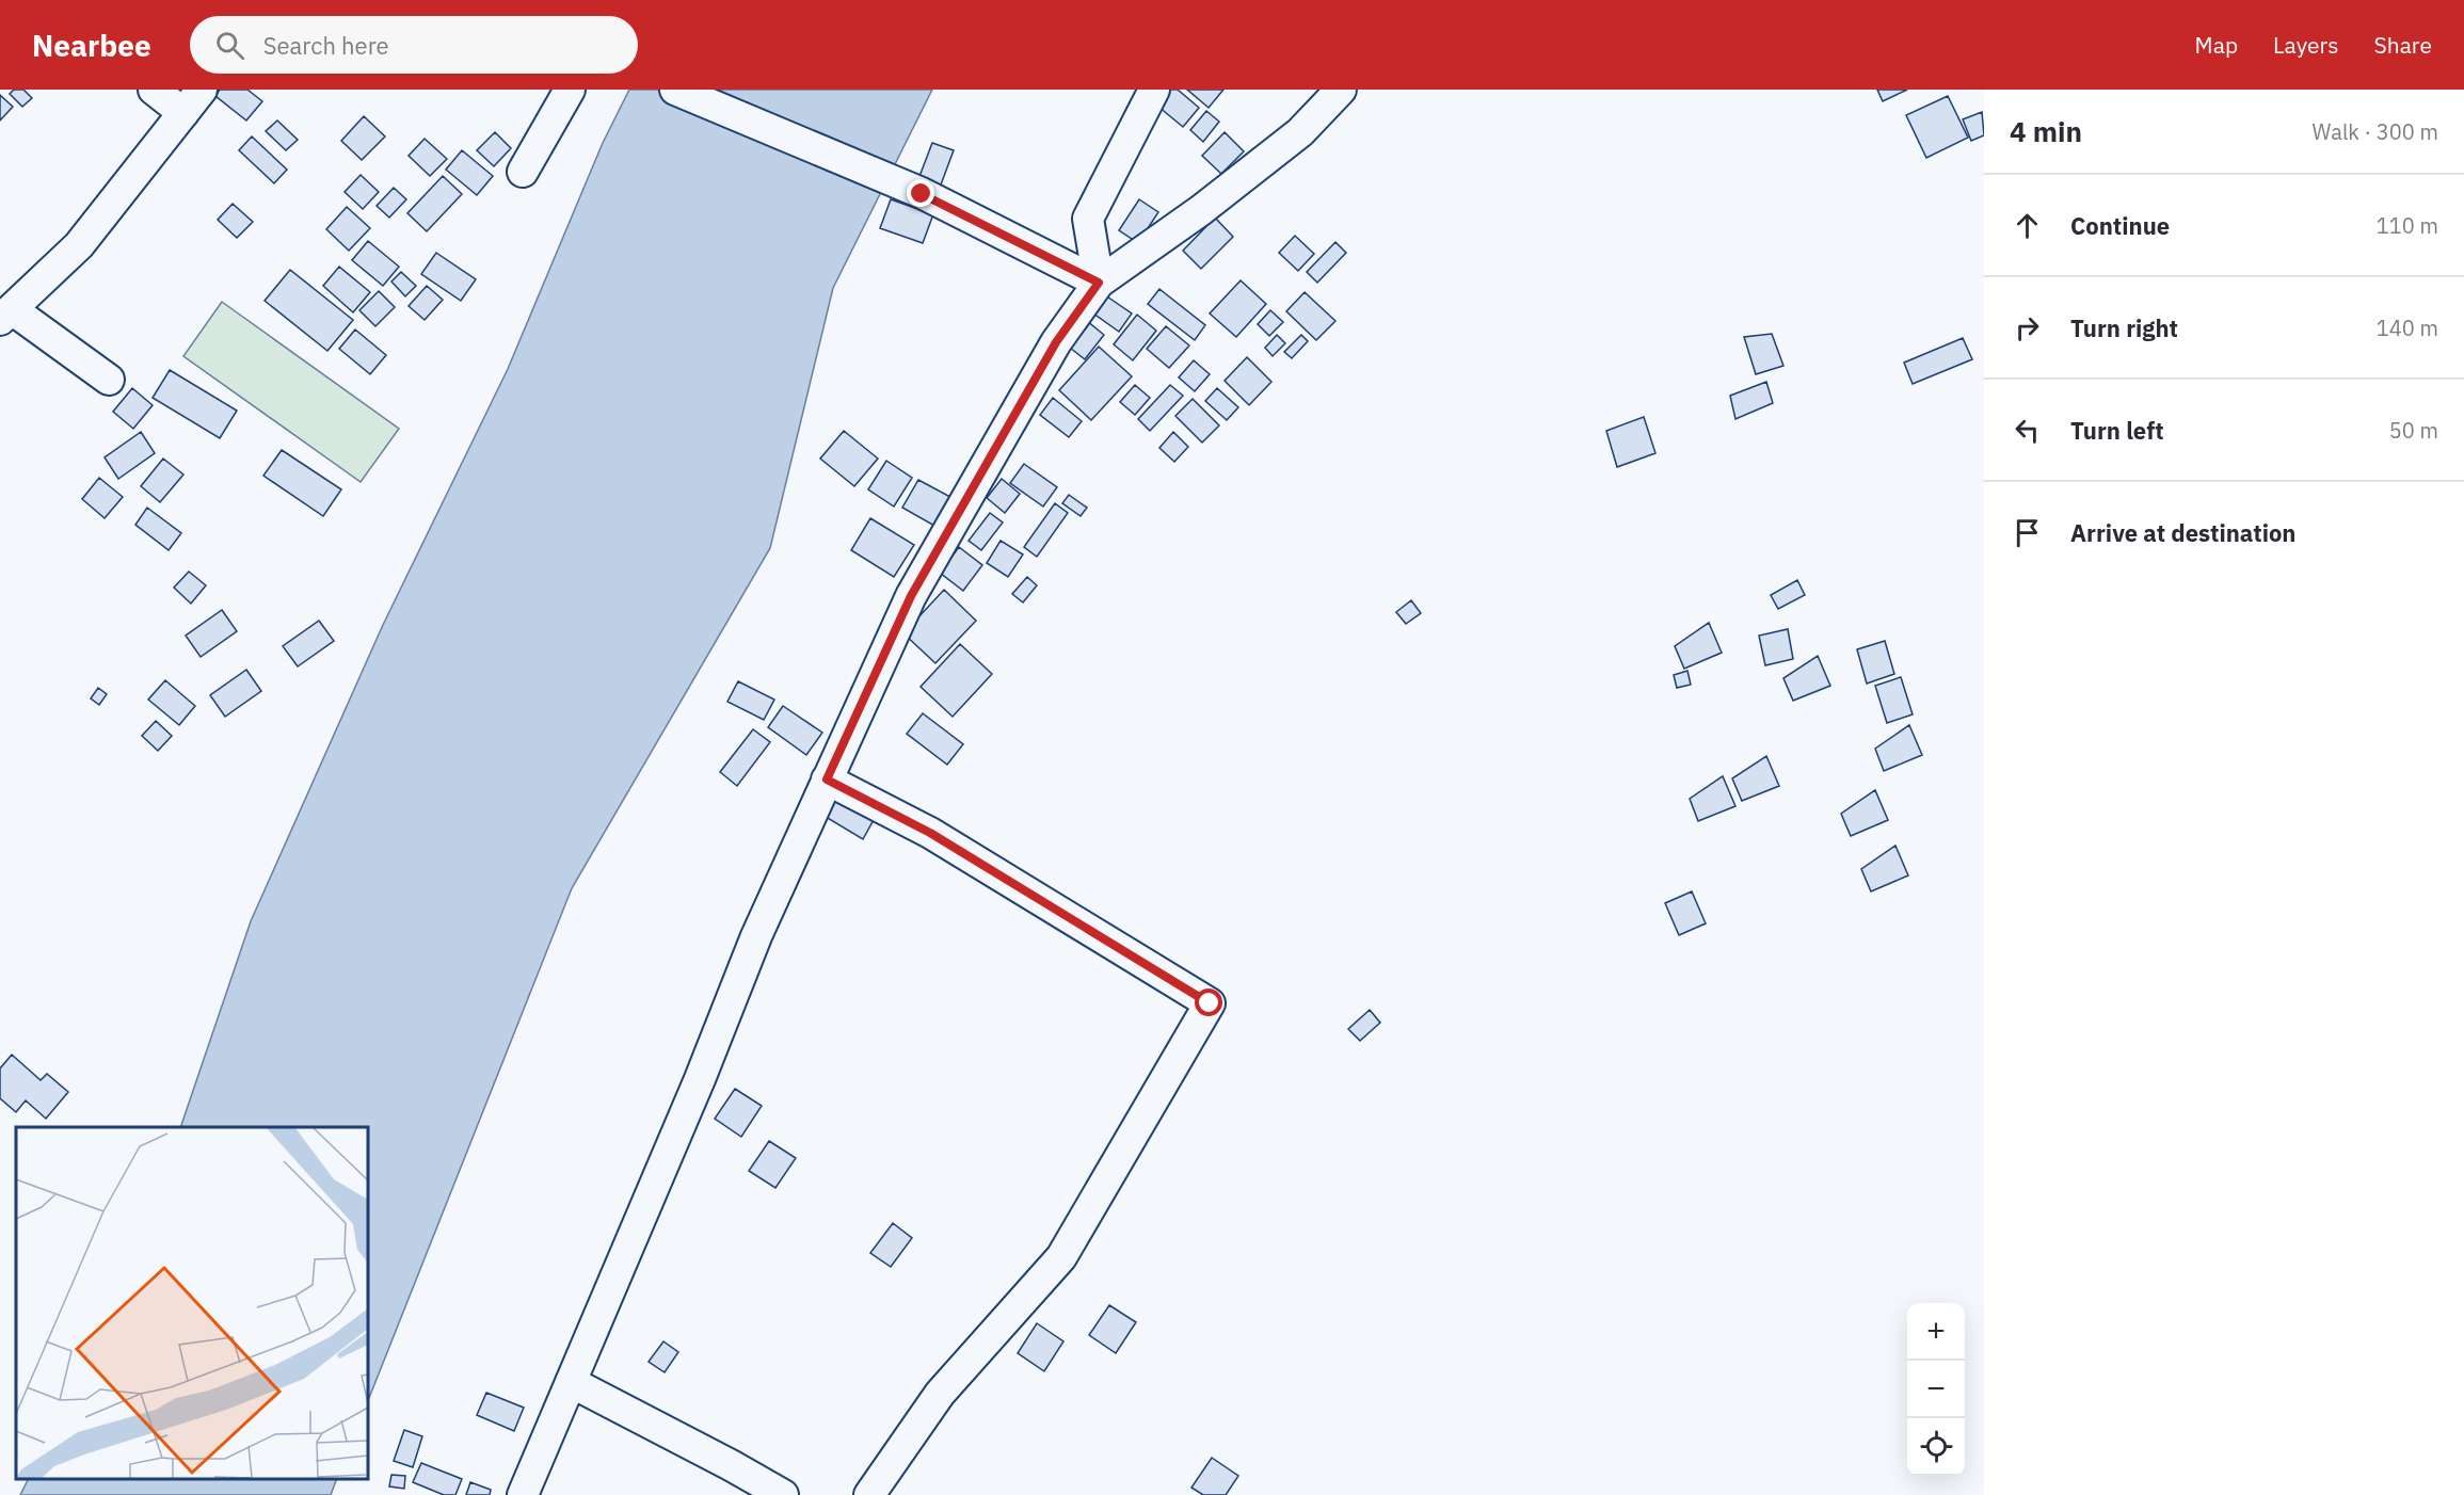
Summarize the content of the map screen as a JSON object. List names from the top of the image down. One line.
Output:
{"page":{"header":"Nearbee","search":"Search here","nav":["Map","Layers","Share"],"heading":["4 min","Walk · 300 m"],"list":[["Continue","110 m"],["Turn right","140 m"],["Turn left","50 m"],"Arrive at destination"],"map_buttons":["+","−"]}}
